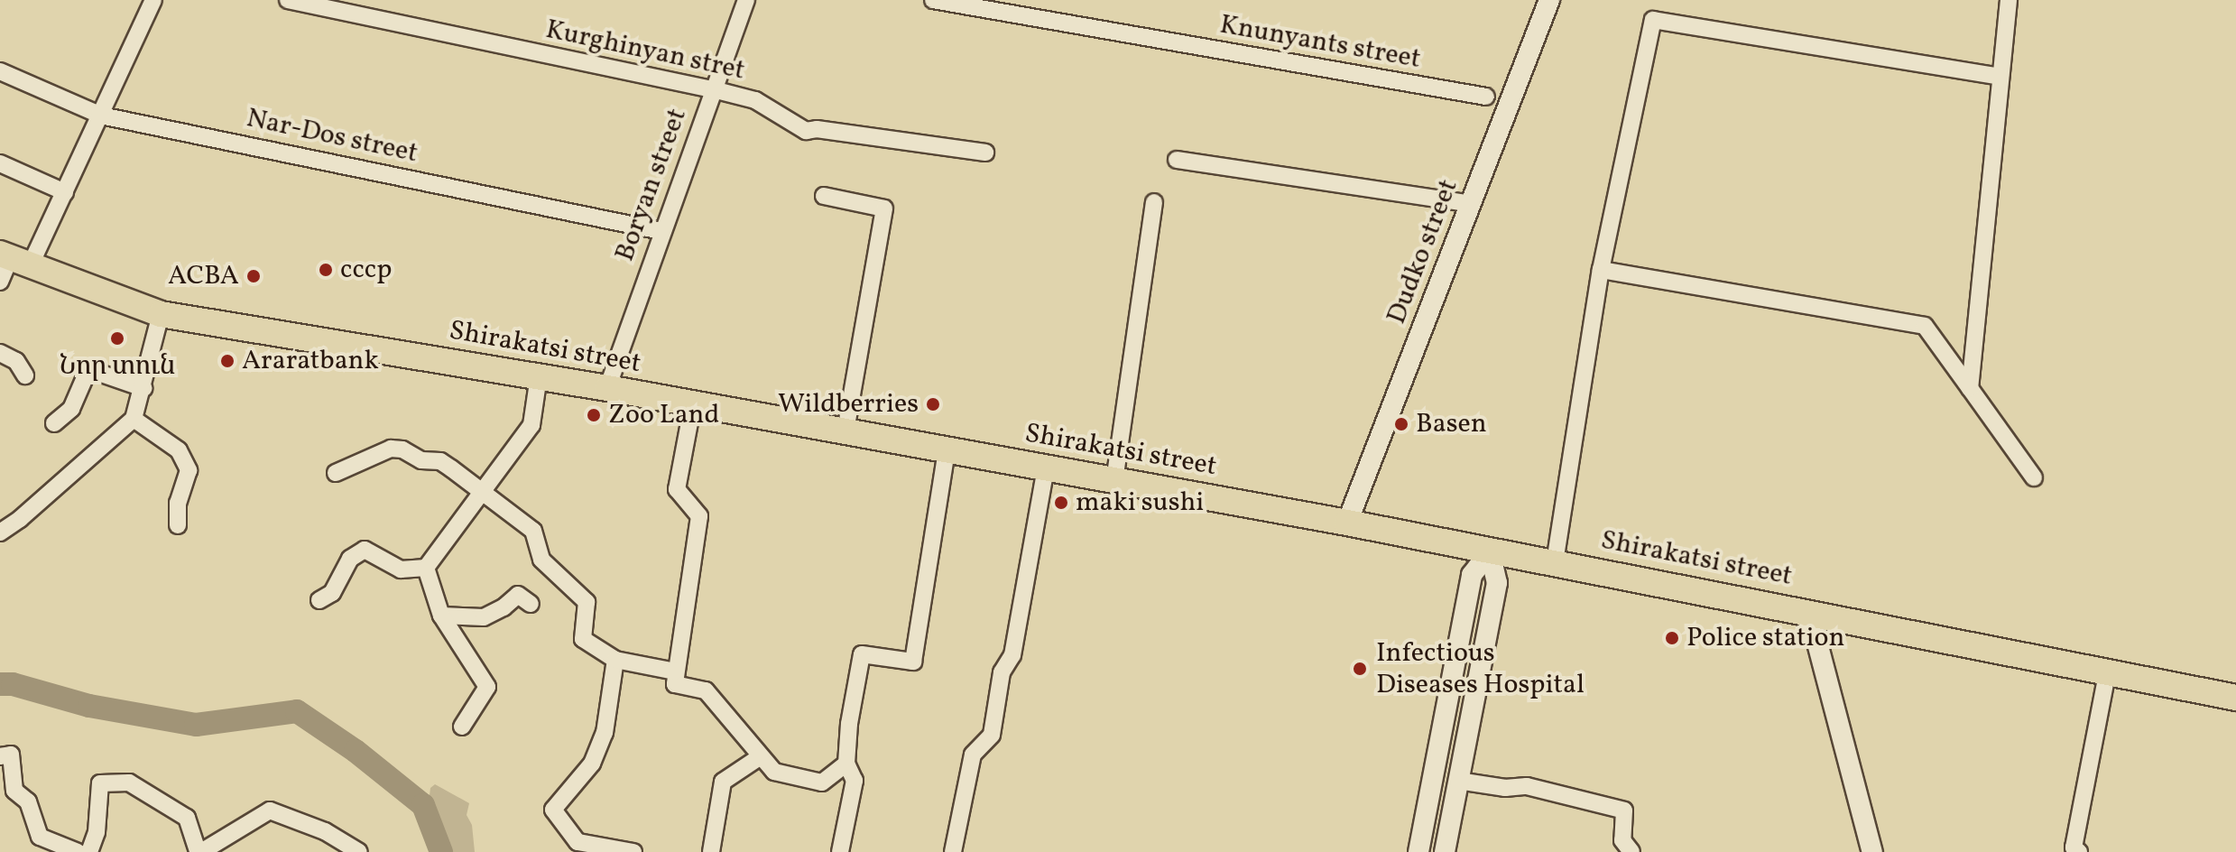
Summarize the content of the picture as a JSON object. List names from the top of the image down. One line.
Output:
{"streets":{"main road":["Shirakatsi street"],"street":["Knunyants street","Kurghinyan stret","Nar-Dos street","Boryan street","Dudko street"]},"crossings":[["Kurghinyan stret","Boryan street"],["Nar-Dos street","Boryan street"],["Boryan street","Shirakatsi street"],["Dudko street","Shirakatsi street"]],"places":["ссср","ACBA","Նոր տուն","Araratbank","Wildberries","Zoo Land","Basen","maki sushi","Police station","Infectious Diseases Hospital"]}
